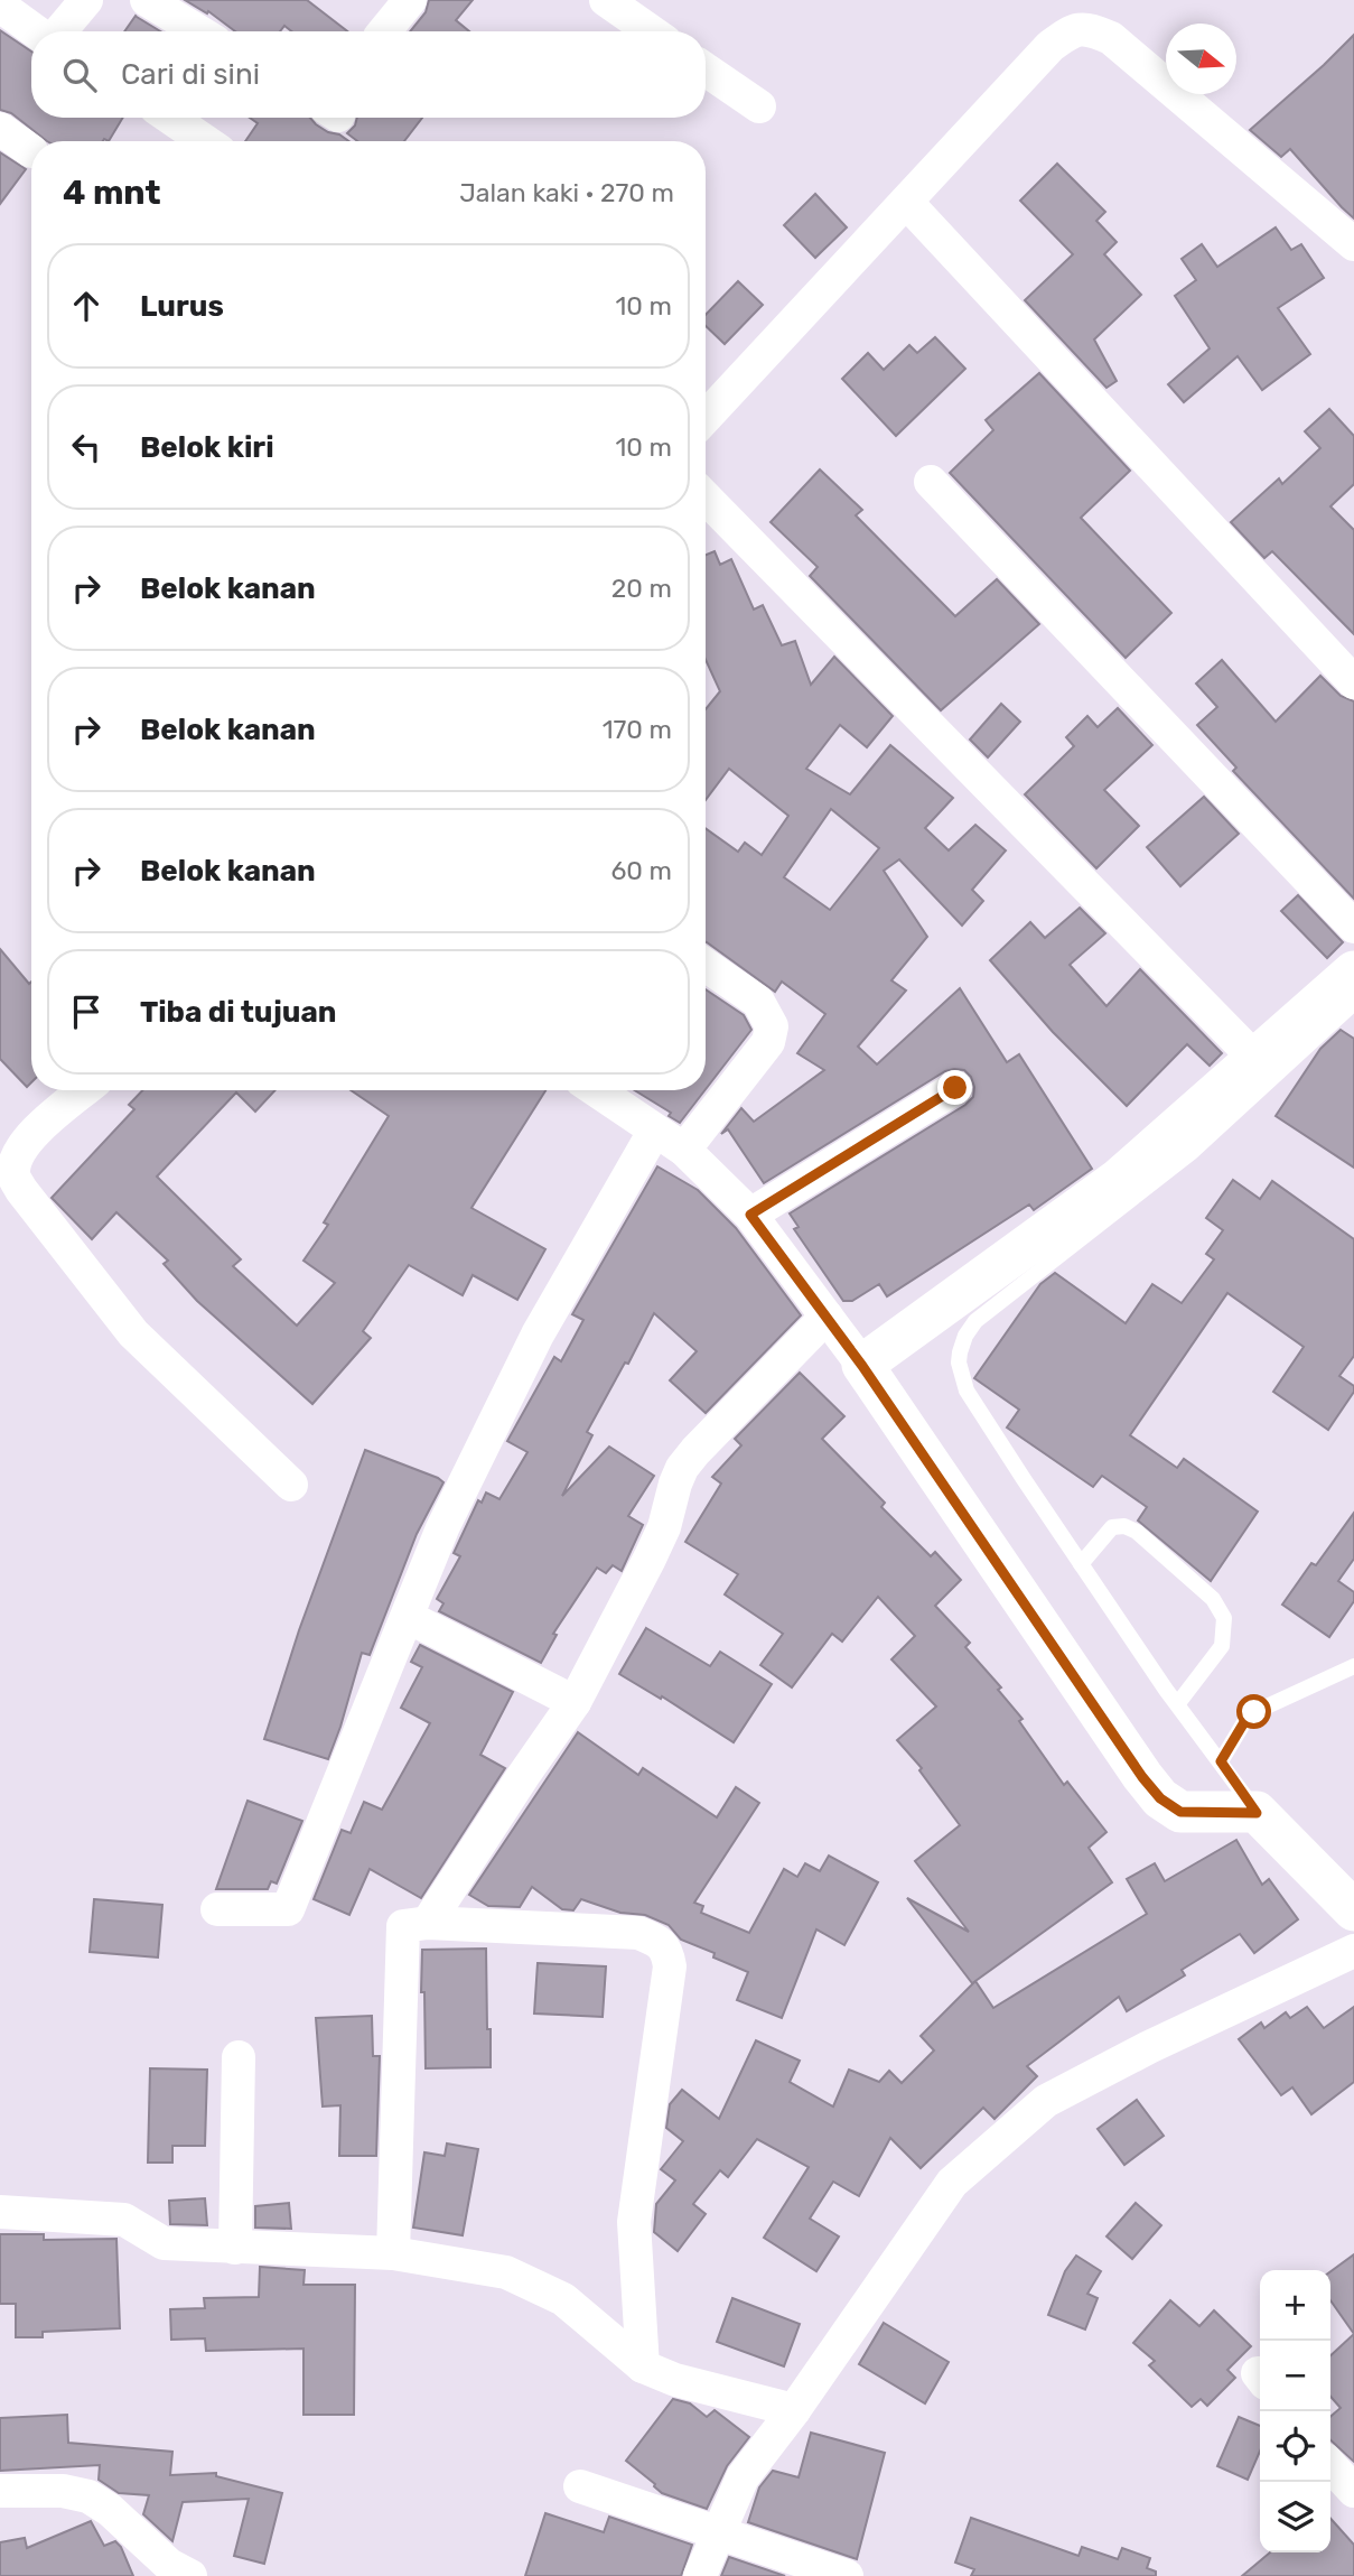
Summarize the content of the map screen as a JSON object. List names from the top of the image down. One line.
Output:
{"north":"right","page":{"search":"Cari di sini","heading":["4 mnt","Jalan kaki · 270 m"],"list":[["Lurus","10 m"],["Belok kiri","10 m"],["Belok kanan","20 m"],["Belok kanan","170 m"],["Belok kanan","60 m"],"Tiba di tujuan"],"map_buttons":["+","−"]}}
